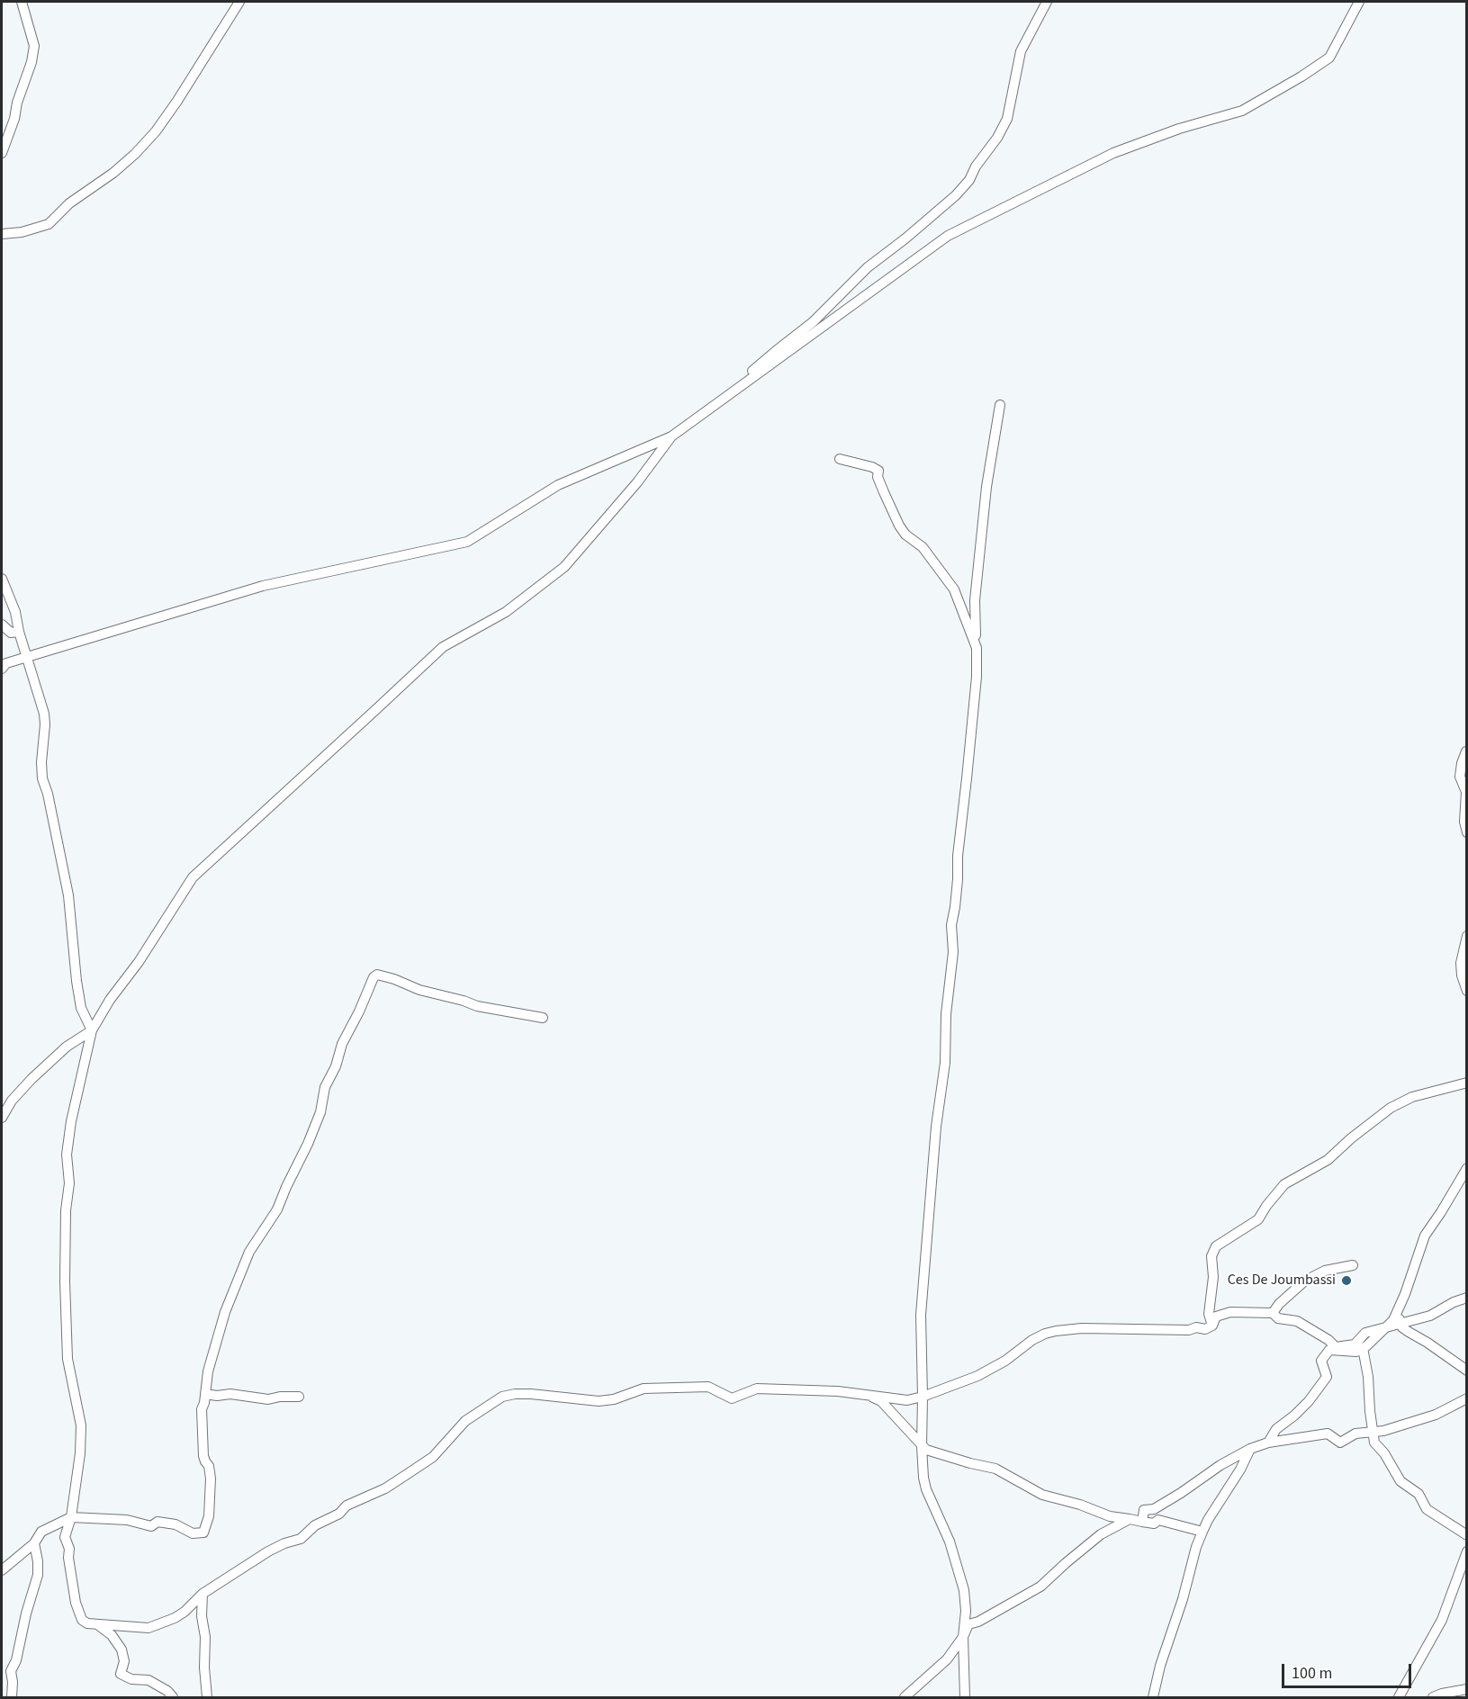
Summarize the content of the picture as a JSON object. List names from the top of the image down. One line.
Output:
{"places":["Ces De Joumbassi"],"scale_bar":"100 m"}
